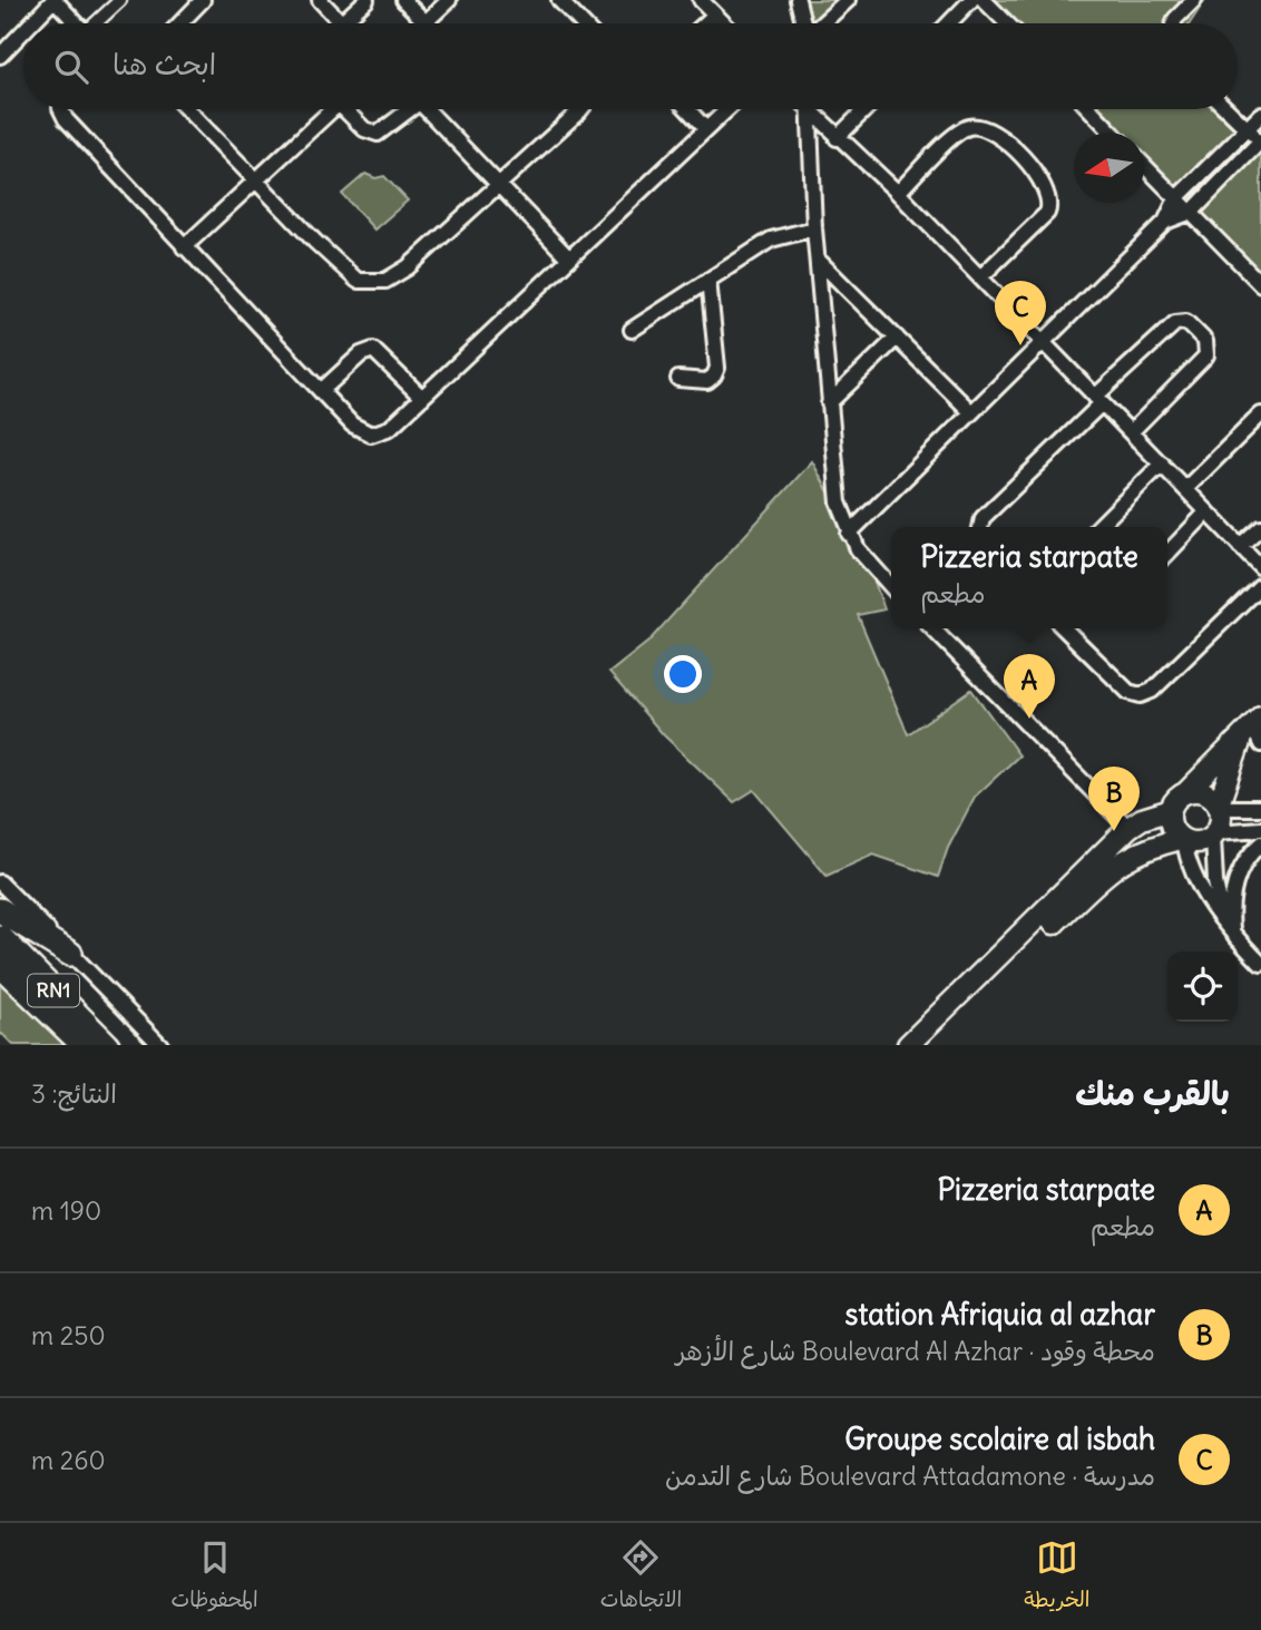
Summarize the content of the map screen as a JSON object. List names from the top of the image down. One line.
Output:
{"streets":{"highway":["RN1"]},"north":"left","page":{"search":"ابحث هنا","pins":["C","A","B"],"popup":["Pizzeria starpate","مطعم"],"heading":["بالقرب منك","النتائج: 3"],"list":[{"mark":"A","name":"Pizzeria starpate","note":"مطعم","value":"190 m"},{"mark":"B","name":"station Afriquia al azhar","note":"محطة وقود · Boulevard Al Azhar شارع الأزهر","value":"250 m"},{"mark":"C","name":"Groupe scolaire al isbah","note":"مدرسة · Boulevard Attadamone شارع التدمن","value":"260 m"}],"nav":["الخريطة","الاتجاهات","المحفوظات"]}}
